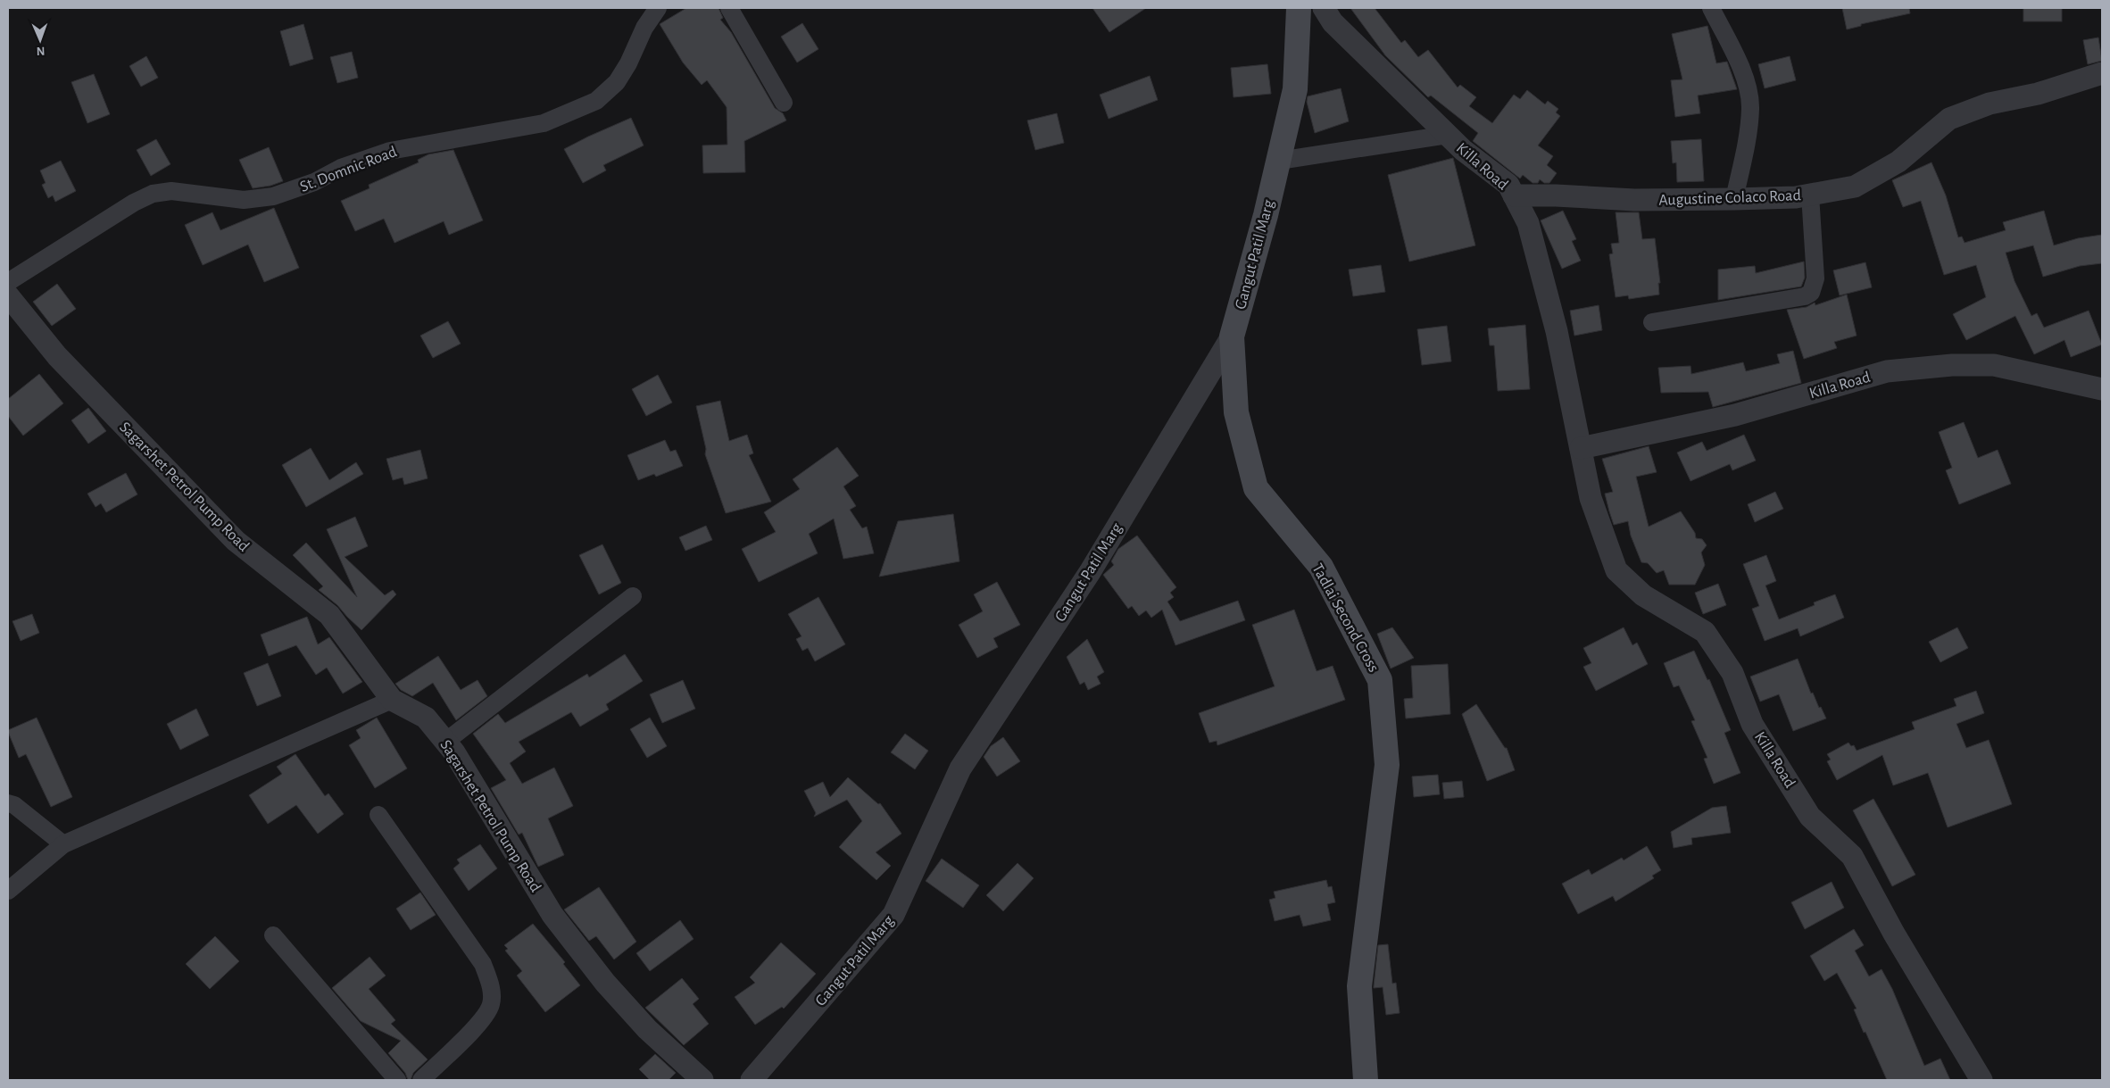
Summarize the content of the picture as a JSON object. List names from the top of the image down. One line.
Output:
{"streets":{"main road":["Gangut Patil Marg","Tadlai Second Cross"],"street":["Killa Road","St. Domnic Road","Augustine Colaco Road","Sagarshet Petrol Pump Road"]},"crossings":[["Killa Road","Augustine Colaco Road"],["Gangut Patil Marg","Tadlai Second Cross"]],"north":"bottom"}
